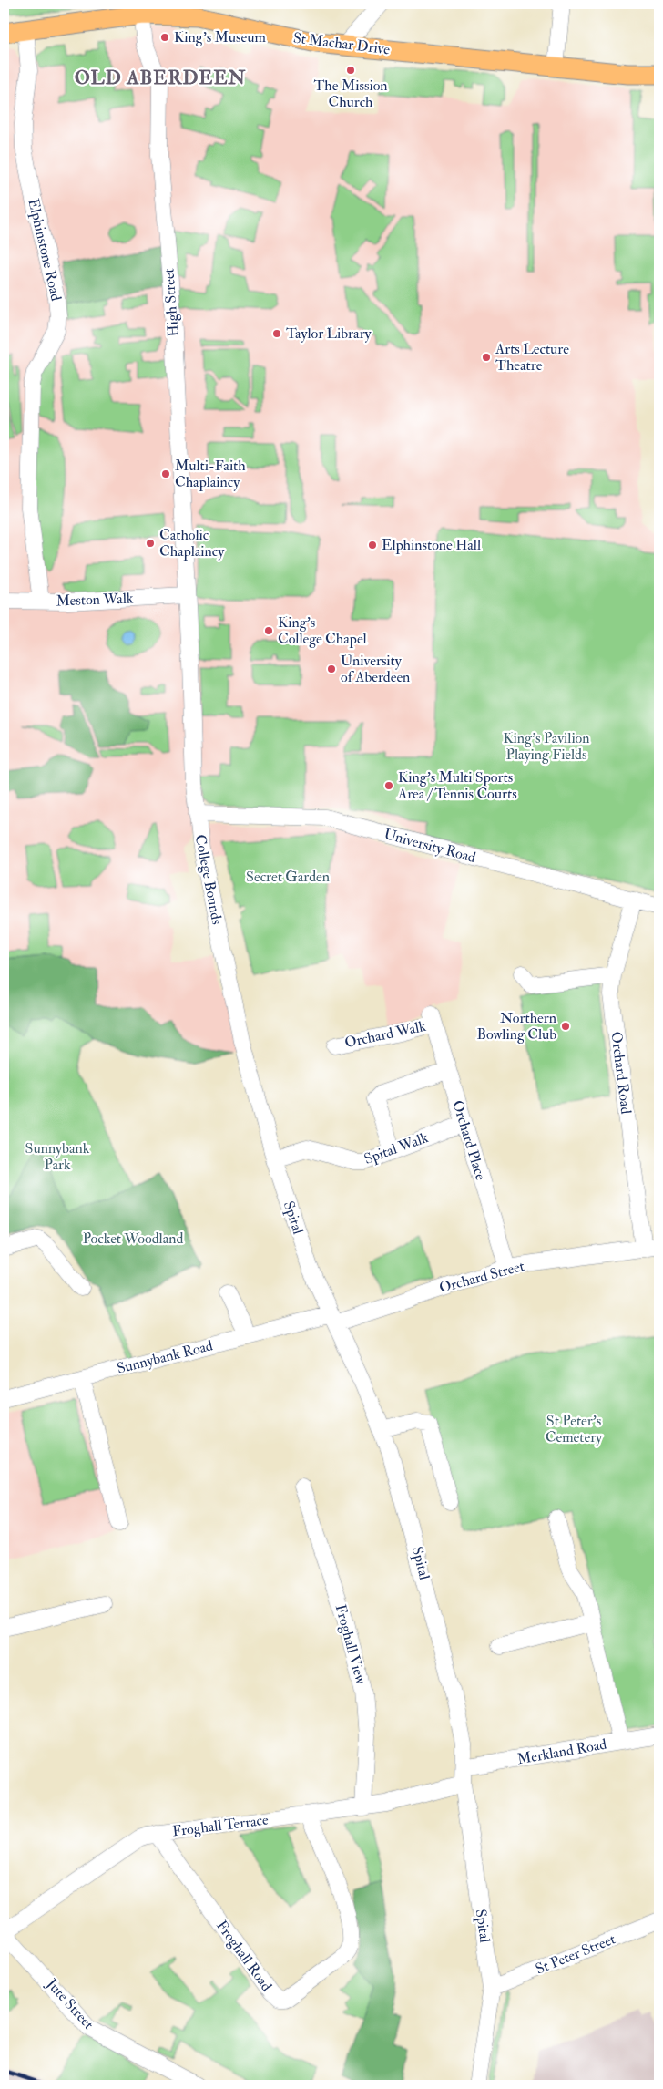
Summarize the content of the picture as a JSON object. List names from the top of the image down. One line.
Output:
{"streets":{"main road":["St Machar Drive"],"street":["Elphinstone Road","High Street","Meston Walk","University Road","College Bounds","Orchard Walk","Orchard Road","Orchard Place","Spital Walk","Spital","Orchard Street","Sunnybank Road","Froghall View","Merkland Road","Froghall Terrace","St Peter Street","Froghall Road","Jute Street"]},"crossings":[["St Machar Drive","Elphinstone Road"],["St Machar Drive","High Street"],["Elphinstone Road","Meston Walk"],["High Street","Meston Walk"],["High Street","College Bounds"],["Meston Walk","College Bounds"],["University Road","College Bounds"],["University Road","Orchard Road"],["College Bounds","Spital Walk"],["College Bounds","Spital"],["Orchard Walk","Orchard Place"],["Orchard Road","Orchard Street"],["Orchard Place","Spital Walk"],["Orchard Place","Orchard Street"],["Spital Walk","Spital"],["Spital","Orchard Street"],["Spital","Sunnybank Road"],["Spital","Merkland Road"],["Spital","Froghall Terrace"],["Spital","St Peter Street"],["Orchard Street","Sunnybank Road"],["Froghall View","Froghall Terrace"],["Froghall Terrace","Froghall Road"],["Froghall Terrace","Jute Street"]],"districts":["OLD ABERDEEN"],"parks":["King's Pavilion Playing Fields","Secret Garden","Sunnybank Park","Pocket Woodland","St Peter's Cemetery"],"places":["King's Museum","The Mission Church","Taylor Library","Arts Lecture Theatre","Multi-Faith Chaplaincy","Catholic Chaplaincy","Elphinstone Hall","King's College Chapel","University of Aberdeen","King's Multi Sports Area / Tennis Courts","Northern Bowling Club"]}
